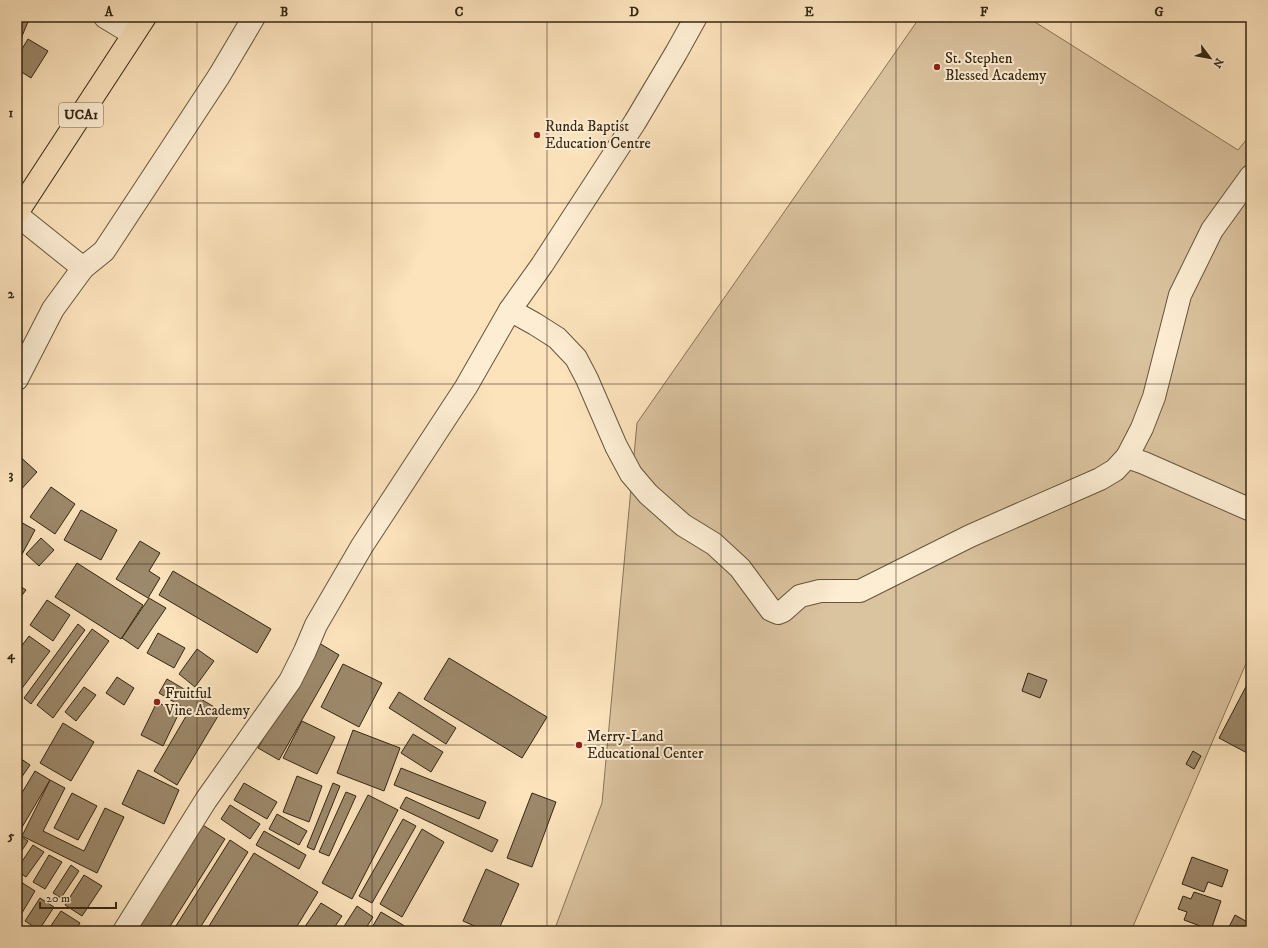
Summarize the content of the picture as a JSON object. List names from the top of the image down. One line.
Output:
{"streets":{"main road":["UCA1"]},"places":["St. Stephen Blessed Academy","Runda Baptist Education Centre","Fruitful Vine Academy","Merry-Land Educational Center"],"scale_bar":"20 m","north":"bottom right","grid":{"columns":["A","B","C","D","E","F","G"],"rows":["1","2","3","4","5"]}}
